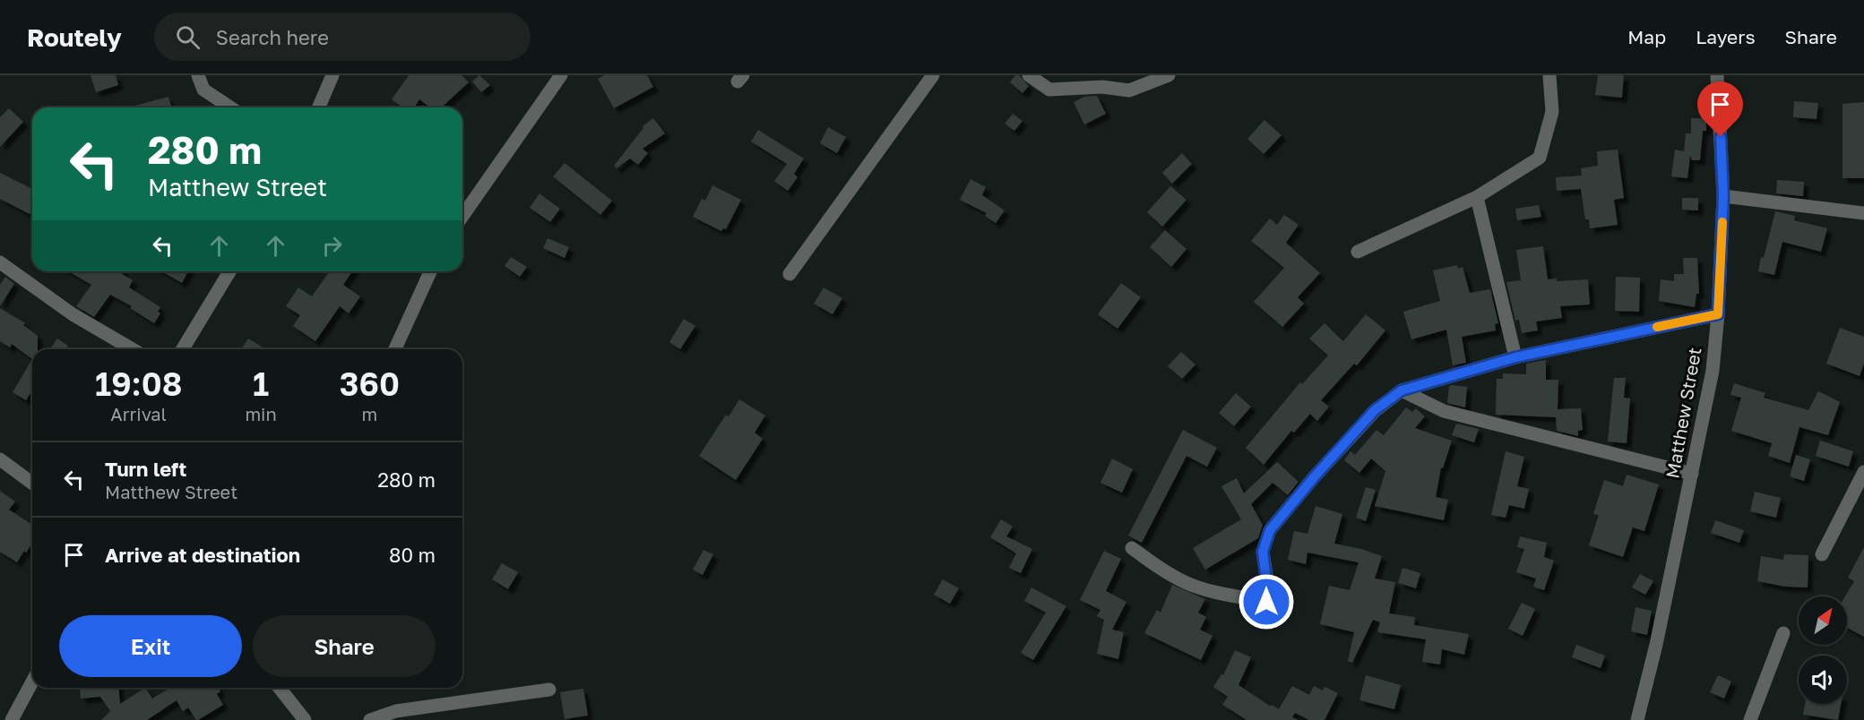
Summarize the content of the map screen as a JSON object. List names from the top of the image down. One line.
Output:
{"streets":{"street":["Matthew Street"]},"north":"top right","page":{"header":"Routely","search":"Search here","nav":["Map","Layers","Share"],"turn":["280 m","Matthew Street"],"eta":["19:08","Arrival","1","min","360","m"],"list":[{"name":"Turn left","note":"Matthew Street","value":"280 m"},{"name":"Arrive at destination","value":"80 m"}],"buttons":["Exit","Share"]}}
